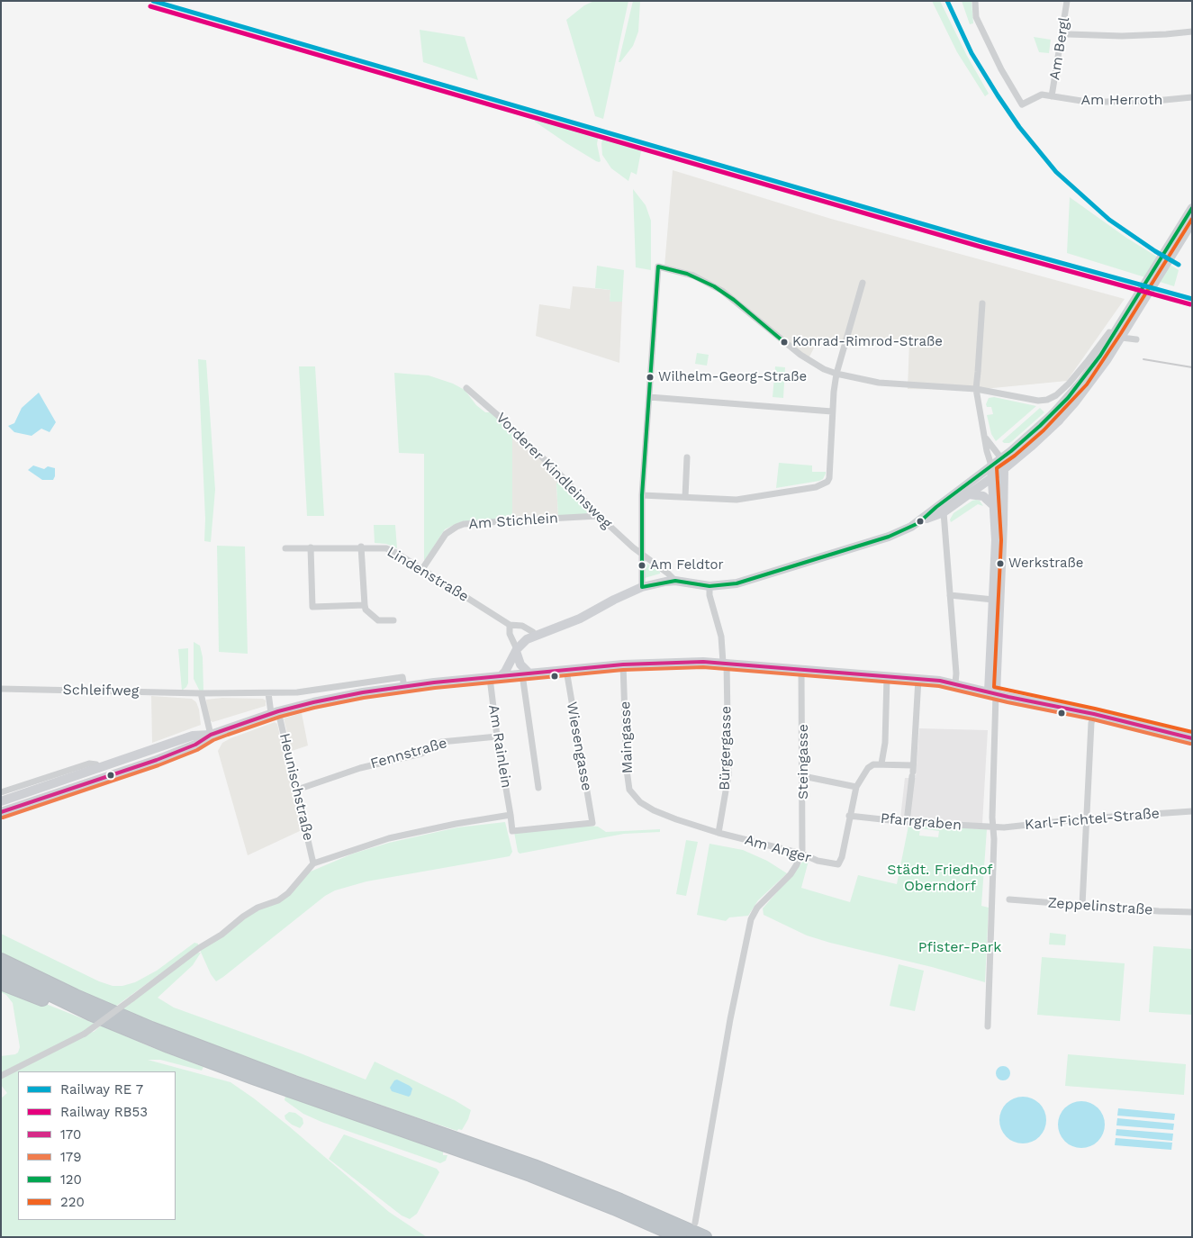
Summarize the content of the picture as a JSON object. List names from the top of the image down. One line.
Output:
{"streets":{"street":["Am Bergl","Am Herroth","Vorderer Kindleinsweg","Am Stichlein","Lindenstraße","Schleifweg","Maingasse","Am Rainlein","Wiesengasse","Bürgergasse","Fennstraße","Steingasse","Heunischstraße","Karl-Fichtel-Straße","Pfarrgraben","Am Anger","Zeppelinstraße"]},"crossings":[["Am Bergl","Am Herroth"],["Vorderer Kindleinsweg","Am Stichlein"],["Am Stichlein","Lindenstraße"],["Maingasse","Bürgergasse"],["Maingasse","Am Anger"],["Am Rainlein","Wiesengasse"],["Am Rainlein","Fennstraße"],["Bürgergasse","Am Anger"],["Fennstraße","Heunischstraße"],["Steingasse","Am Anger"],["Karl-Fichtel-Straße","Pfarrgraben"],["Pfarrgraben","Am Anger"]],"parks":["Städt. Friedhof Oberndorf","Pfister-Park"],"places":["Konrad-Rimrod-Straße","Wilhelm-Georg-Straße","Werkstraße","Am Feldtor"],"lines":["rail line RB53","transit line 120","transit line 220","transit line 170","transit line 179"],"legend":["Railway RE 7","Railway RB53","170","179","120","220"]}
